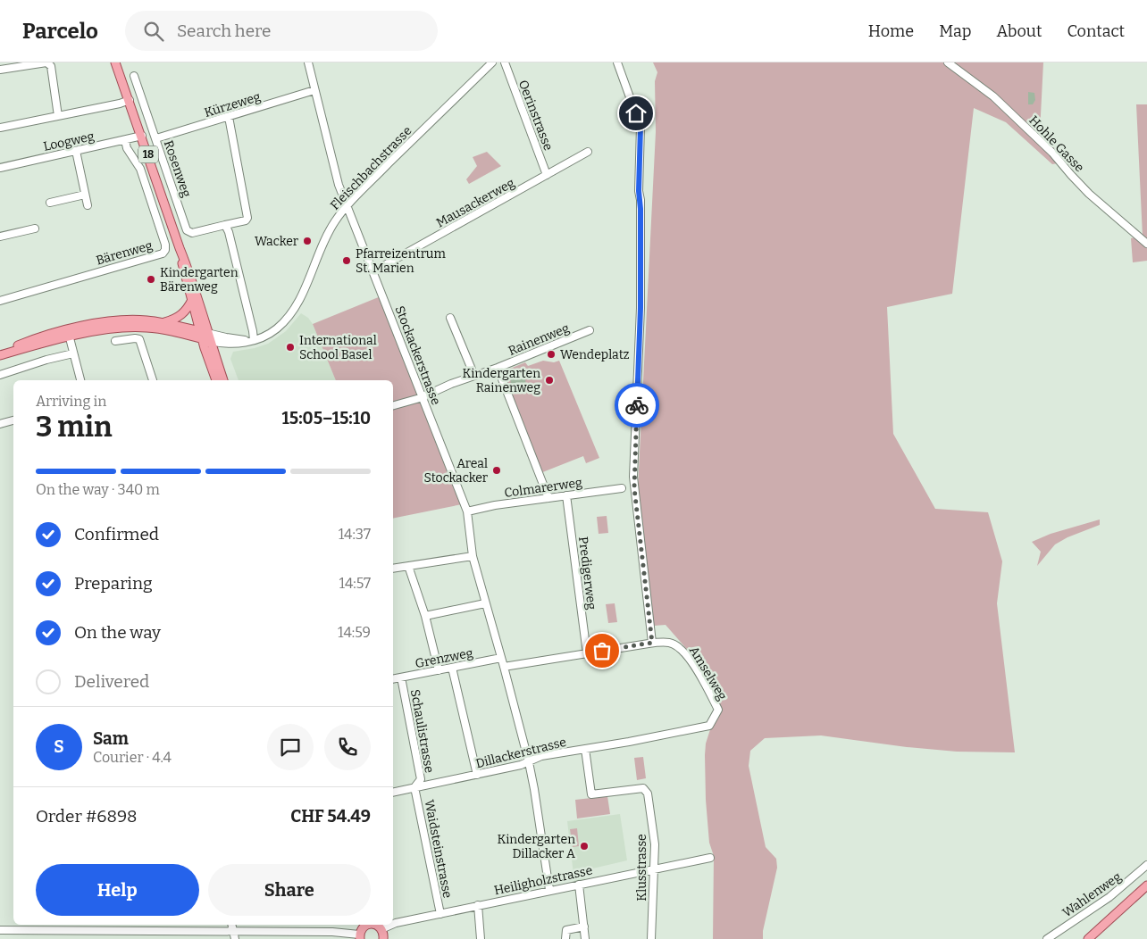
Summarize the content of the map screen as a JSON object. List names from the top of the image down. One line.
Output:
{"streets":{"main road":["18"],"street":["Kürzeweg","Oerinstrasse","Loogweg","Hohle Gasse","Fleischbachstrasse","Rosenweg","Mausackerweg","Bärenweg","Rainenweg","Stockackerstrasse","Colmarerweg","Predigerweg","Grenzweg","Amselweg","Schaulistrasse","Dillackerstrasse","Waidsteinstrasse","Klusstrasse","Heiligholzstrasse","Wahlenweg"]},"crossings":[["Kürzeweg","Rosenweg"],["Kürzeweg","Stockackerstrasse"],["Oerinstrasse","Mausackerweg"],["Loogweg","18"],["Loogweg","Bärenweg"],["18","Fleischbachstrasse"],["Fleischbachstrasse","Stockackerstrasse"],["Mausackerweg","Stockackerstrasse"],["Rainenweg","Stockackerstrasse"],["Stockackerstrasse","Colmarerweg"],["Stockackerstrasse","Grenzweg"],["Stockackerstrasse","Amselweg"],["Stockackerstrasse","Dillackerstrasse"],["Stockackerstrasse","Heiligholzstrasse"],["Colmarerweg","Predigerweg"],["Predigerweg","Amselweg"],["Grenzweg","Schaulistrasse"],["Amselweg","Dillackerstrasse"],["Schaulistrasse","Dillackerstrasse"],["Schaulistrasse","Waidsteinstrasse"],["Dillackerstrasse","Waidsteinstrasse"],["Dillackerstrasse","Klusstrasse"],["Waidsteinstrasse","Heiligholzstrasse"],["Klusstrasse","Heiligholzstrasse"]],"places":["Wacker","Pfarreizentrum St. Marien","Kindergarten Bärenweg","International School Basel","Wendeplatz","Kindergarten Rainenweg","Areal Stockacker","Kindergarten Dillacker A"],"page":{"header":"Parcelo","search":"Search here","nav":["Home","Map","About","Contact"],"heading":["3 min","Arriving in","15:05–15:10"],"panel":["Sam","Courier · 4.4","Order #6898","CHF 54.49"],"bar":"On the way · 340 m","list":[["Confirmed","14:37"],["Preparing","14:57"],["On the way","14:59"],"Delivered"],"round":"S","buttons":["Help","Share"]}}
